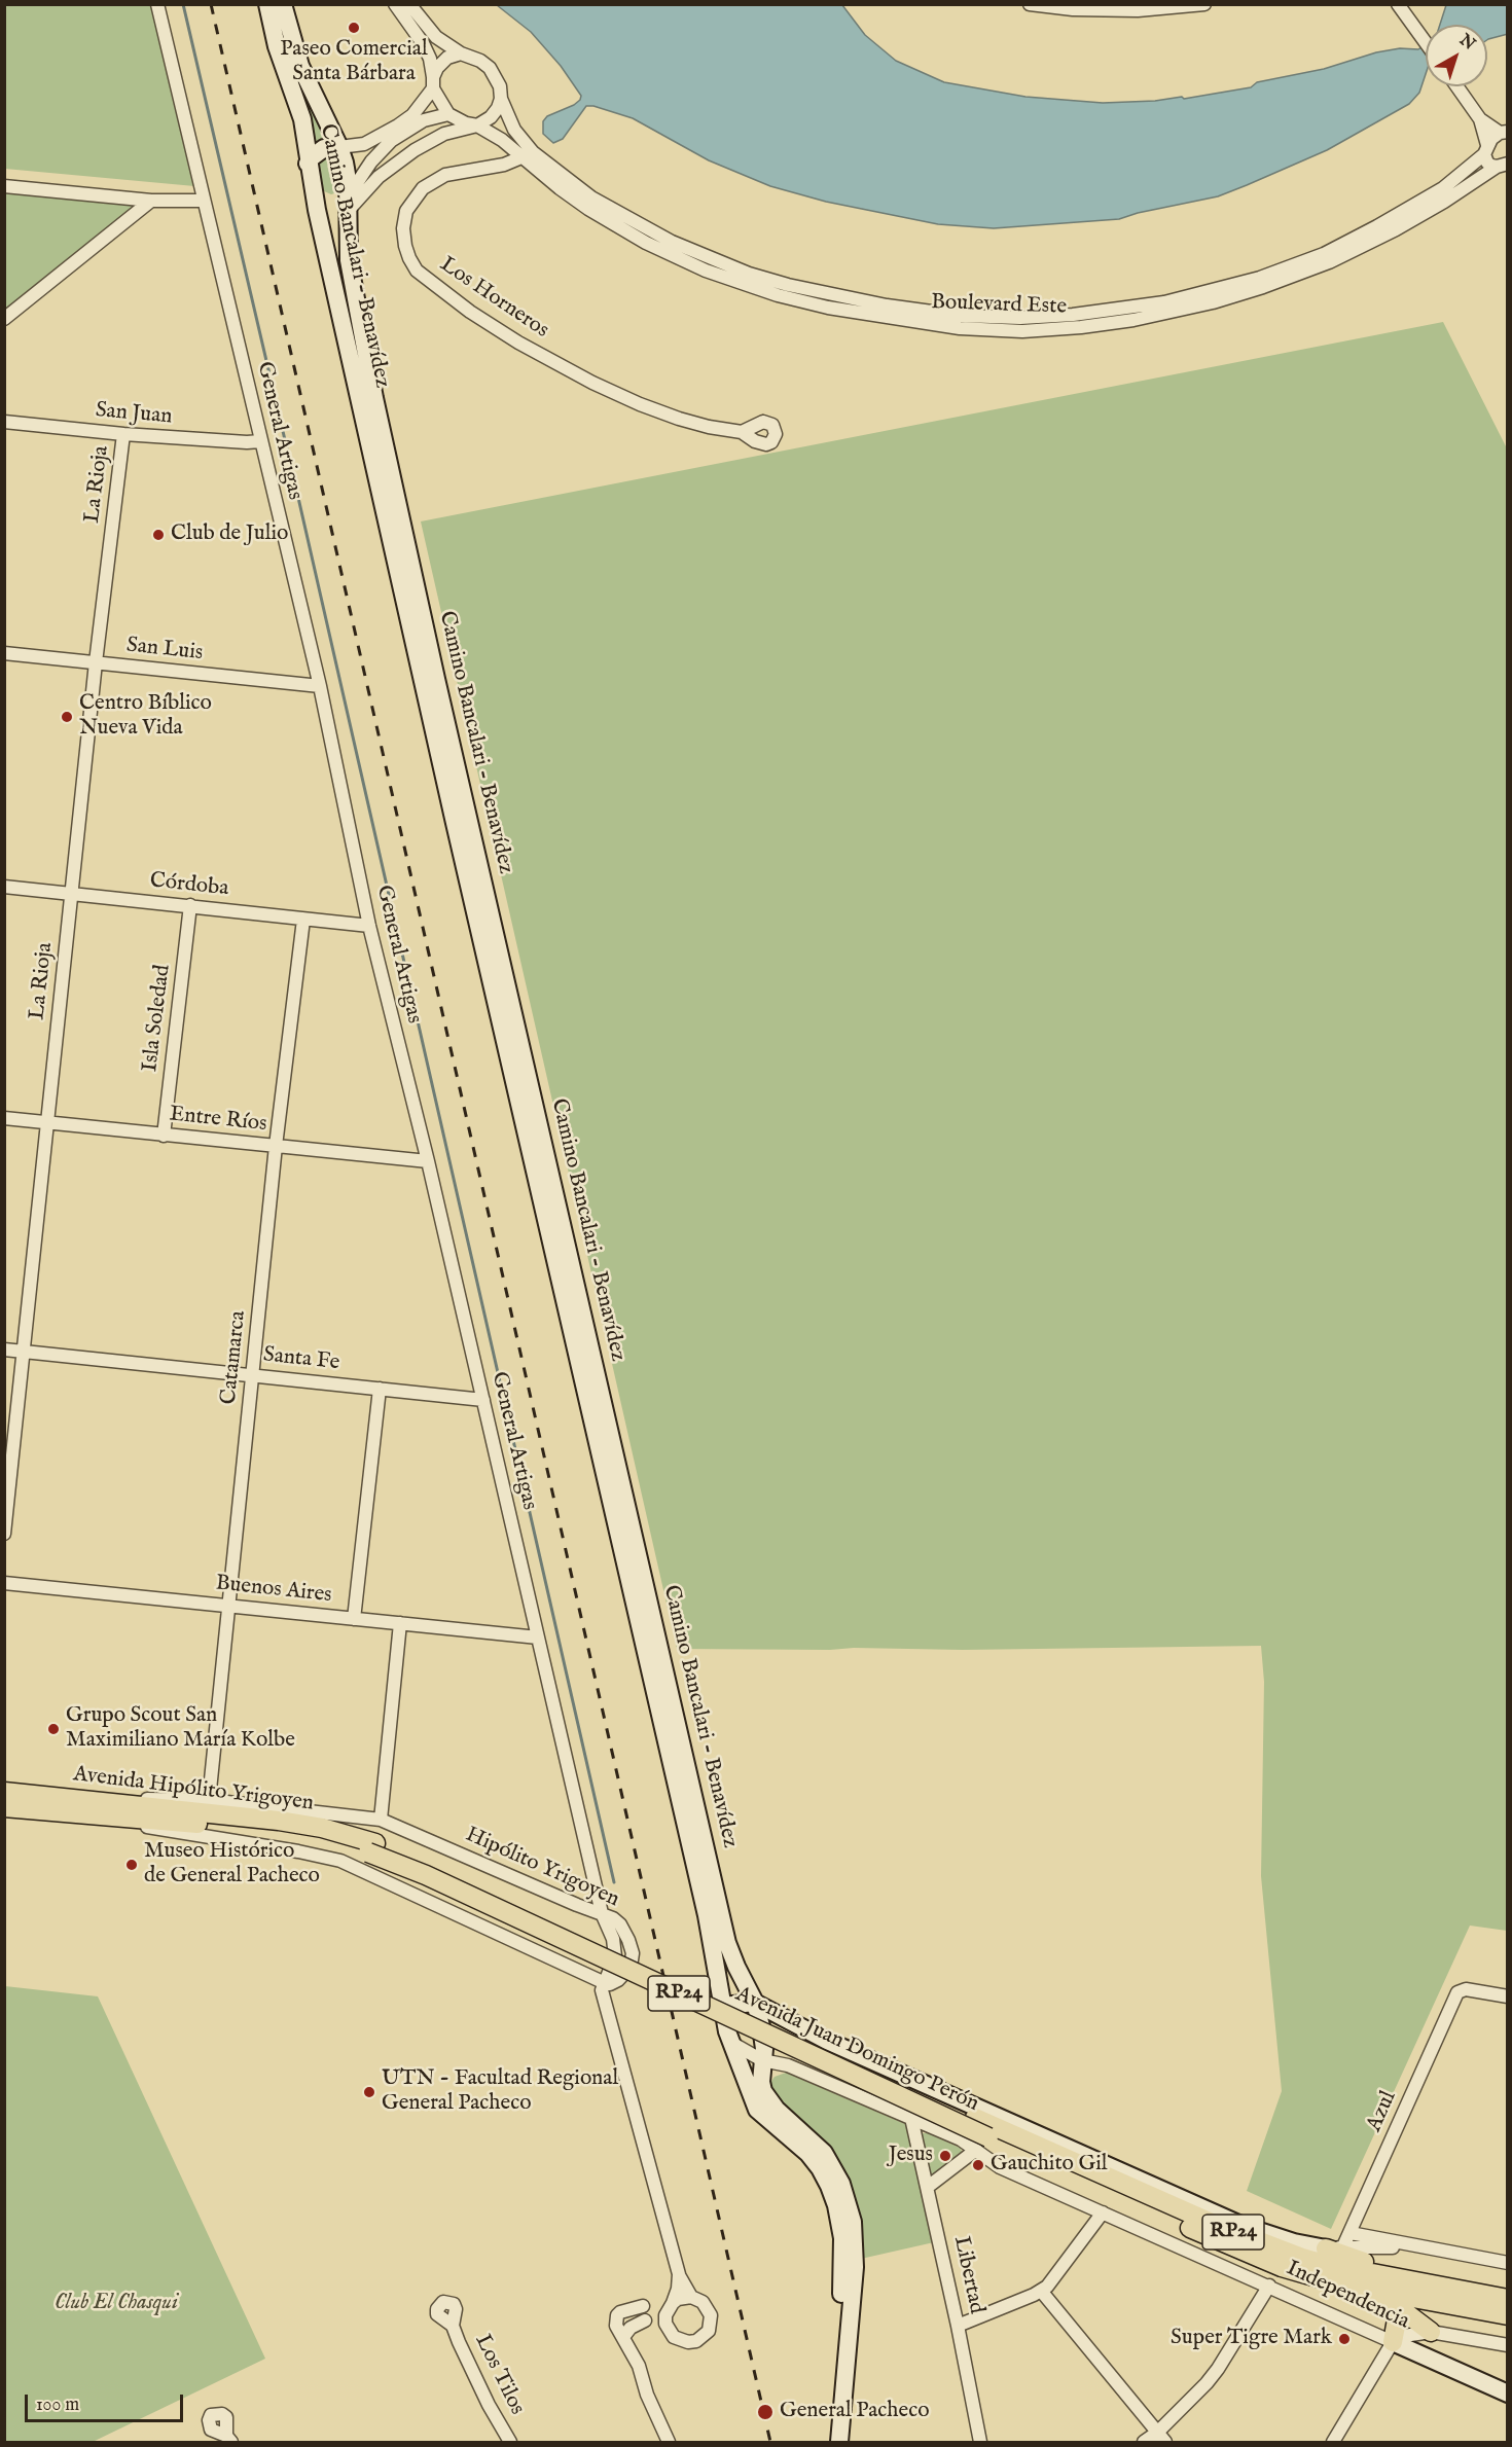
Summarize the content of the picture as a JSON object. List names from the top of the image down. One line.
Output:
{"streets":{"main road":["Camino Bancalari - Benavídez","Avenida Hipólito Yrigoyen","RP24","Avenida Juan Domingo Perón","Independencia"],"street":["Los Horneros","Boulevard Este","San Juan","General Artigas","La Rioja","San Luis","Córdoba","Isla Soledad","Entre Ríos","Catamarca","Santa Fe","Buenos Aires","Hipólito Yrigoyen","Azul","Libertad","Los Tilos"]},"crossings":[["Camino Bancalari - Benavídez","Independencia"],["Los Horneros","Boulevard Este"],["San Juan","General Artigas"],["San Juan","La Rioja"],["General Artigas","San Luis"],["General Artigas","Córdoba"],["General Artigas","Entre Ríos"],["General Artigas","Santa Fe"],["General Artigas","Buenos Aires"],["General Artigas","Hipólito Yrigoyen"],["La Rioja","San Luis"],["La Rioja","Córdoba"],["La Rioja","Entre Ríos"],["La Rioja","Santa Fe"],["Córdoba","Isla Soledad"],["Córdoba","Catamarca"],["Isla Soledad","Entre Ríos"],["Entre Ríos","Catamarca"],["Catamarca","Santa Fe"],["Catamarca","Buenos Aires"],["Catamarca","Hipólito Yrigoyen"],["Avenida Hipólito Yrigoyen","Hipólito Yrigoyen"],["Avenida Hipólito Yrigoyen","RP24"],["Avenida Hipólito Yrigoyen","Avenida Juan Domingo Perón"],["RP24","Avenida Juan Domingo Perón"],["RP24","Independencia"],["Avenida Juan Domingo Perón","Independencia"],["Libertad","Independencia"]],"parks":["Club El Chasqui"],"places":["Paseo Comercial Santa Bárbara","Club de Julio","Centro Bíblico Nueva Vida","Grupo Scout San Maximiliano María Kolbe","Museo Histórico de General Pacheco","UTN - Facultad Regional General Pacheco","Jesus","Gauchito Gil","Super Tigre Mark","General Pacheco"],"scale_bar":"100 m","north":"top right"}
